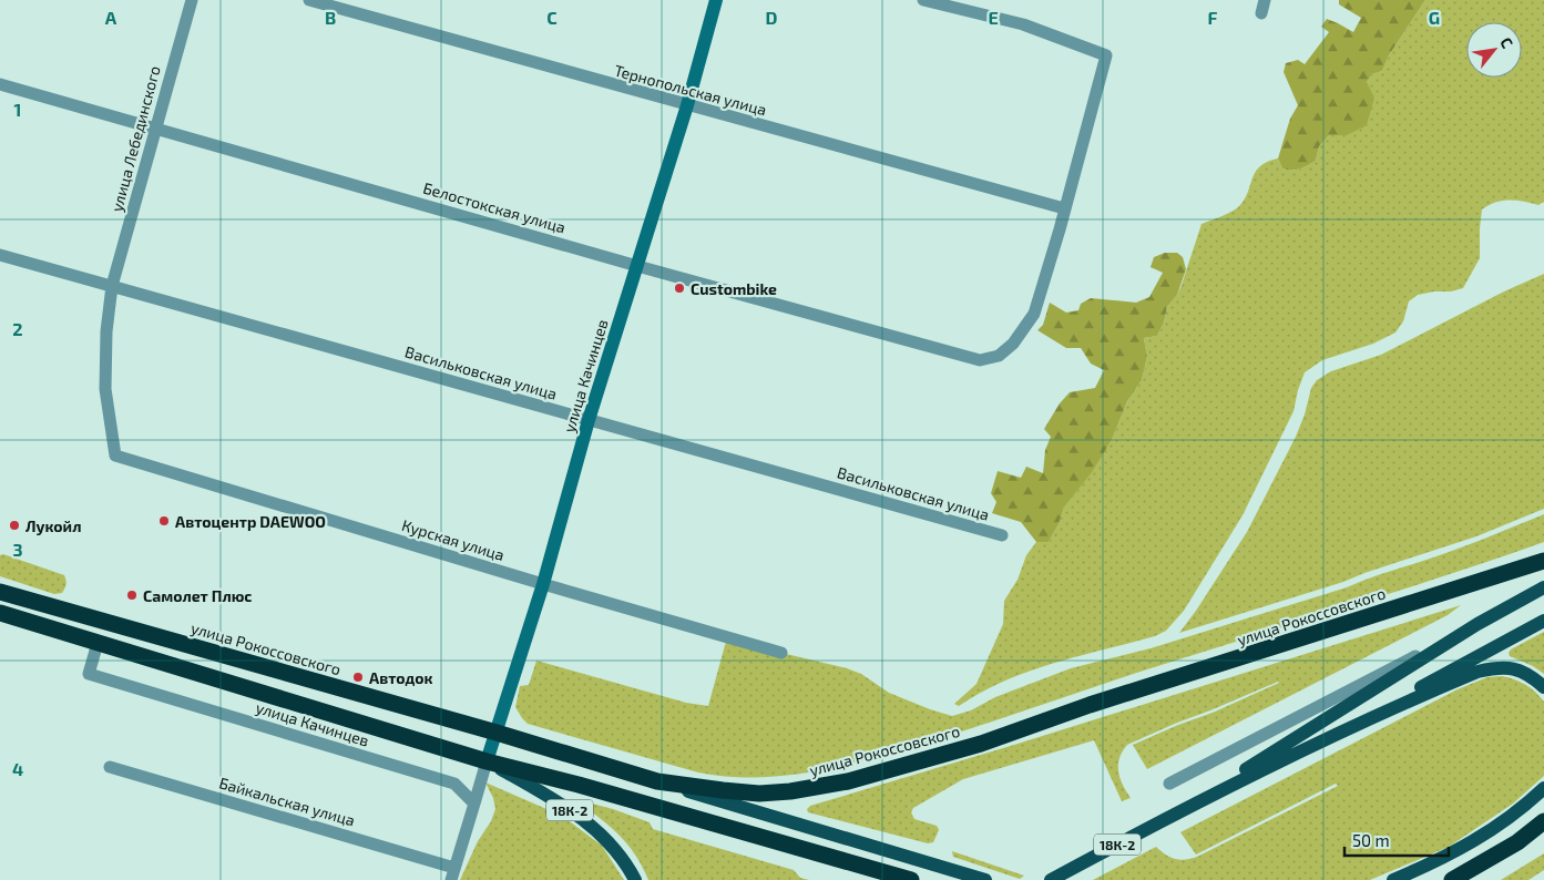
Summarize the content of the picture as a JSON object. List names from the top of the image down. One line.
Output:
{"streets":{"highway":["улица Рокоссовского"],"main road":["улица Качинцев","18К-2"],"street":["Тернопольская улица","улица Лебединского","Белостокская улица","Васильковская улица","Курская улица","Байкальская улица"]},"crossings":[["Тернопольская улица","Белостокская улица"],["Тернопольская улица","улица Качинцев"],["улица Лебединского","Белостокская улица"],["улица Лебединского","Васильковская улица"],["улица Лебединского","Курская улица"],["Белостокская улица","улица Качинцев"],["Васильковская улица","улица Качинцев"],["улица Качинцев","Курская улица"],["улица Качинцев","улица Рокоссовского"],["улица Качинцев","18К-2"]],"places":["Custombike","Автоцентр DAEWOO","Лукойл","Самолет Плюс","Автодок"],"scale_bar":"50 m","north":"top right","grid":{"columns":["A","B","C","D","E","F","G"],"rows":["1","2","3","4"]}}
